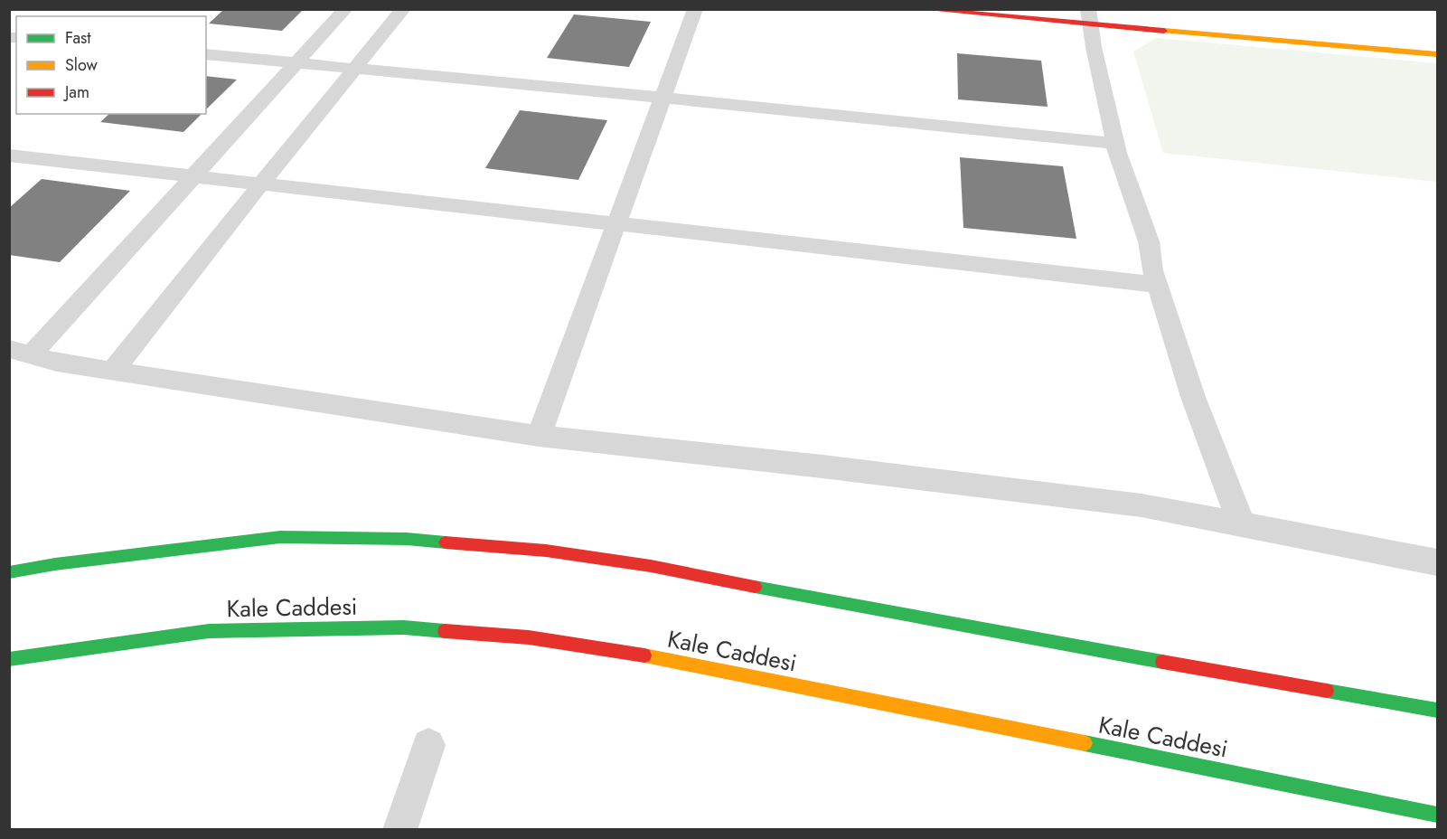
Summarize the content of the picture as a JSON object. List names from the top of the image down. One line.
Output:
{"streets":{"main road":["Kale Caddesi"]},"legend":["Fast","Slow","Jam"]}
